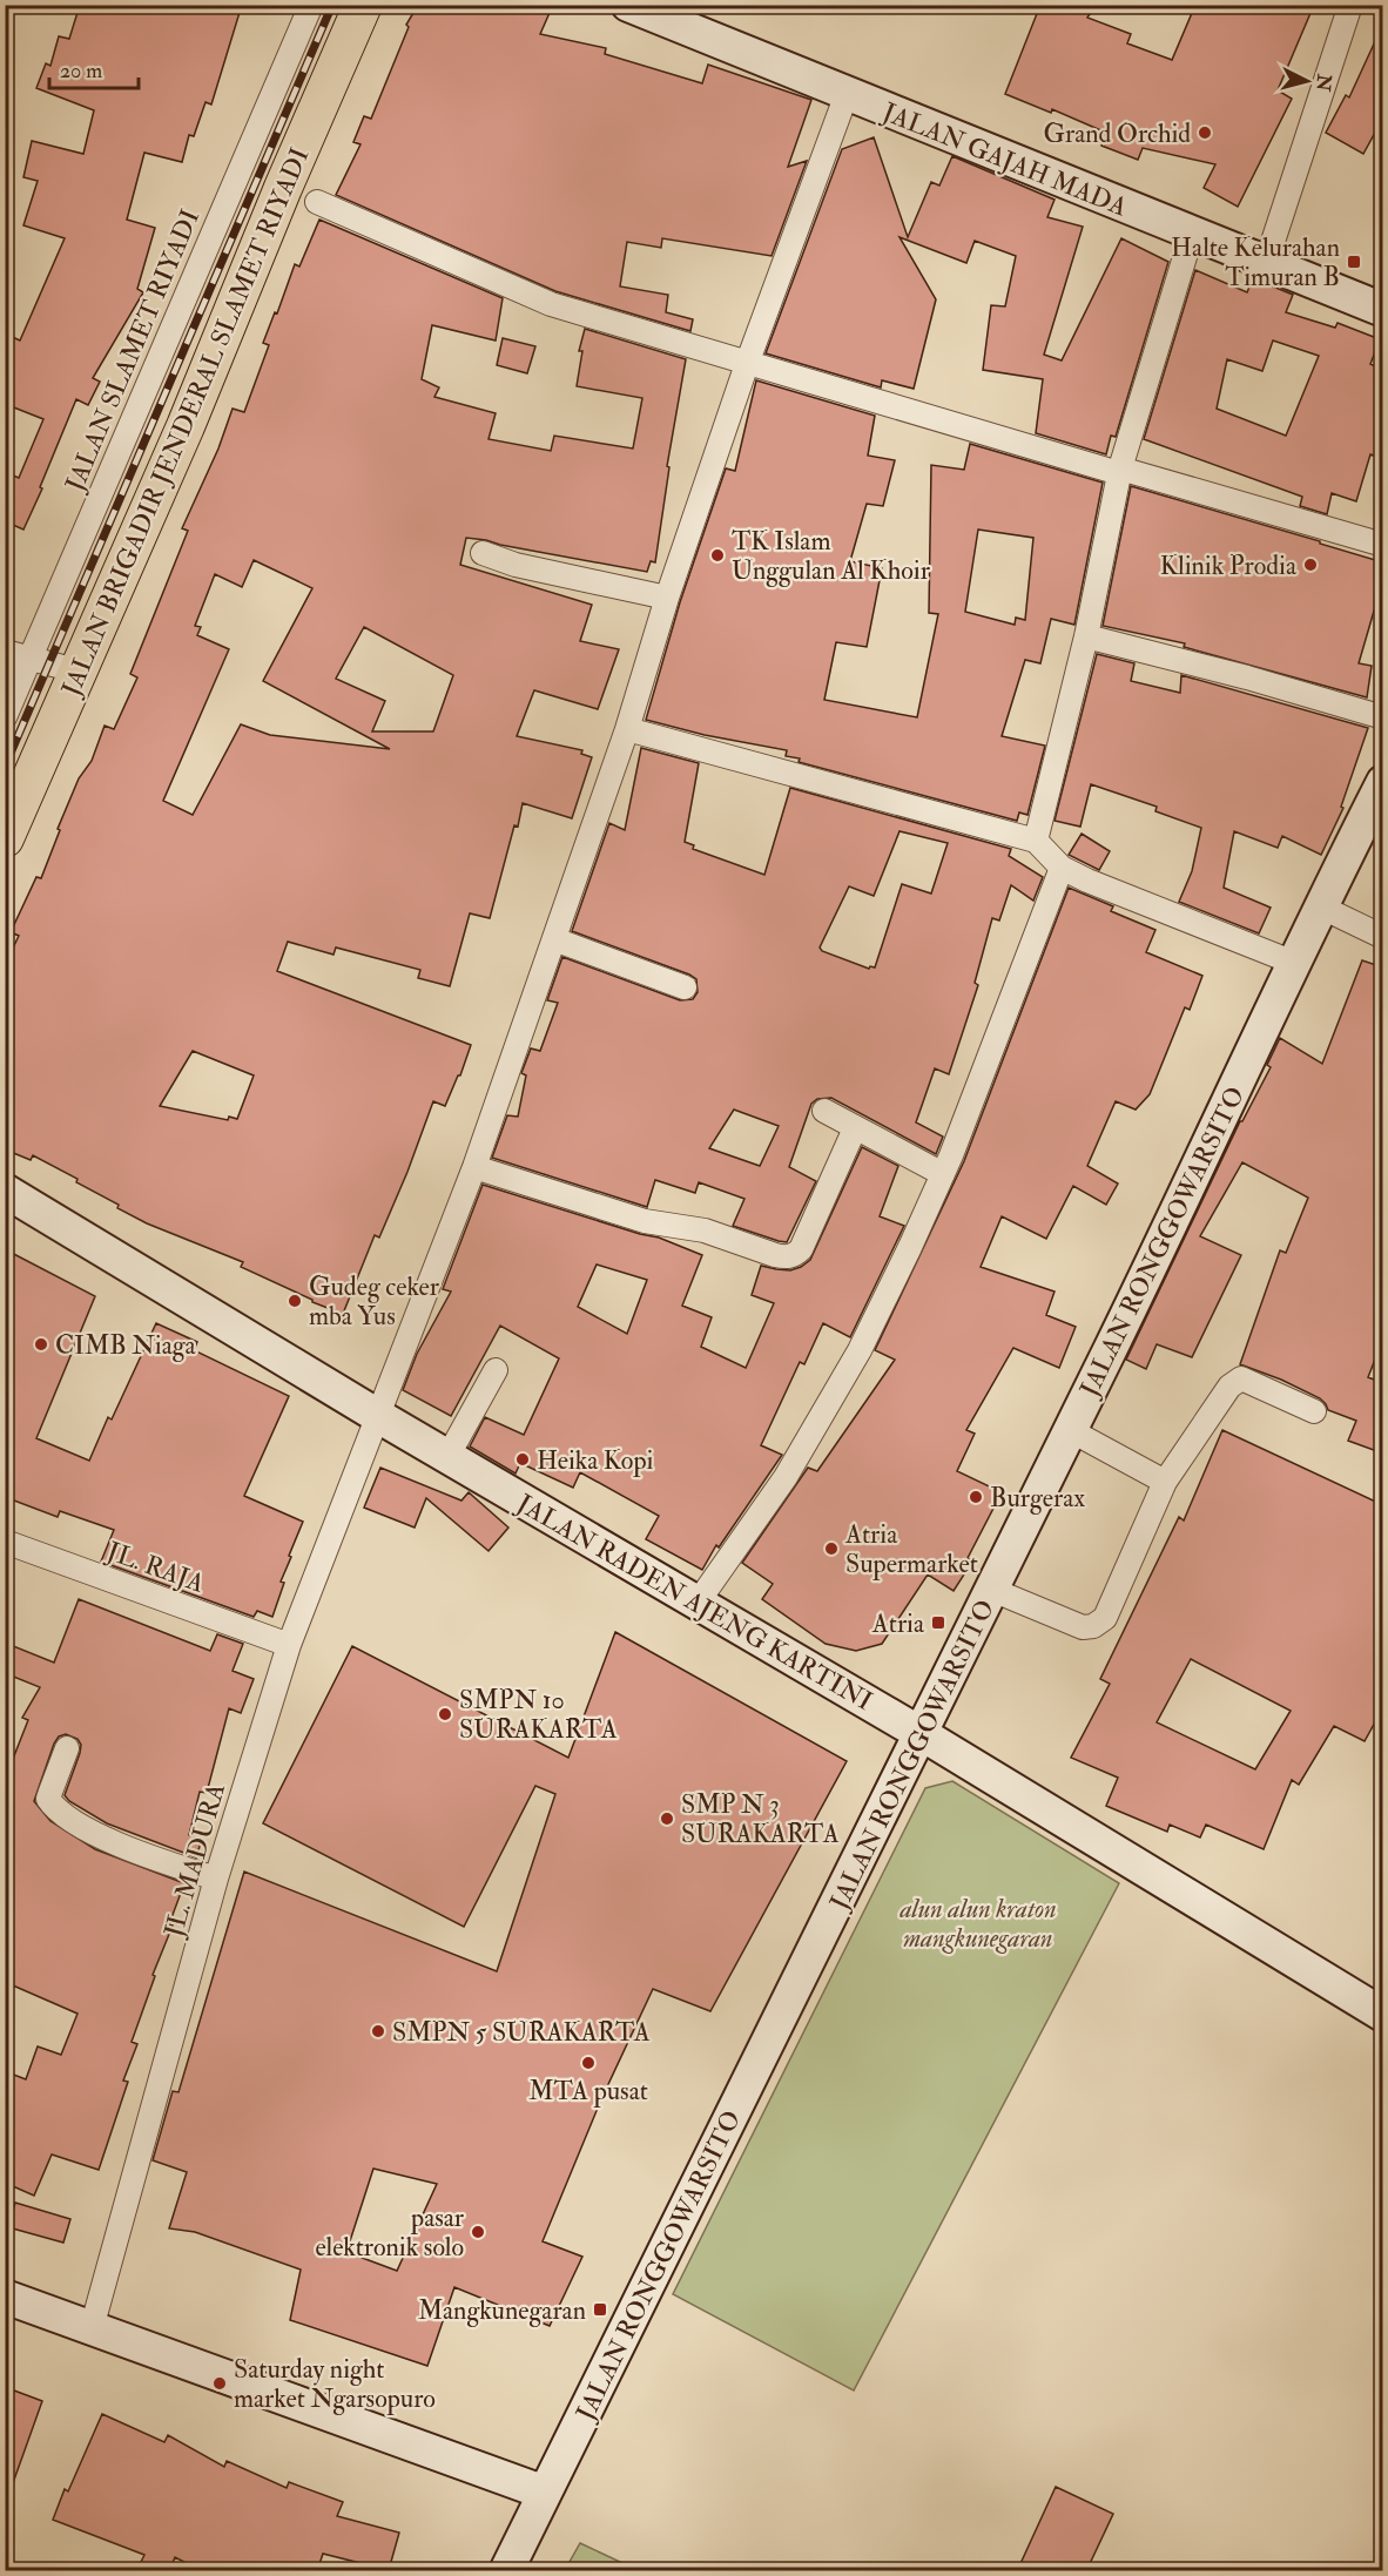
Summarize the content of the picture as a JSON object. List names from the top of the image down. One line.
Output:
{"streets":{"main road":["JALAN GAJAH MADA","JALAN BRIGADIR JENDERAL SLAMET RIYADI","JALAN RONGGOWARSITO","JALAN RADEN AJENG KARTINI"],"street":["JALAN SLAMET RIYADI","JL. RAJA","JL. MADURA"]},"crossings":[["JALAN GAJAH MADA","JL. MADURA"],["JALAN RONGGOWARSITO","JALAN RADEN AJENG KARTINI"],["JL. RAJA","JL. MADURA"],["JALAN RADEN AJENG KARTINI","JL. MADURA"]],"parks":["alun alun kraton mangkunegaran"],"places":{"other":["Grand Orchid","TK Islam Unggulan Al Khoir","Klinik Prodia","Gudeg ceker mba Yus","CIMB Niaga","Heika Kopi","Burgerax","Atria Supermarket","SMPN 10 SURAKARTA","SMP N 3 SURAKARTA","SMPN 5 SURAKARTA","MTA pusat","pasar elektronik solo","Saturday night market Ngarsopuro"],"transit":["Halte Kelurahan Timuran B","Atria","Mangkunegaran"]},"scale_bar":"20 m","north":"right"}
